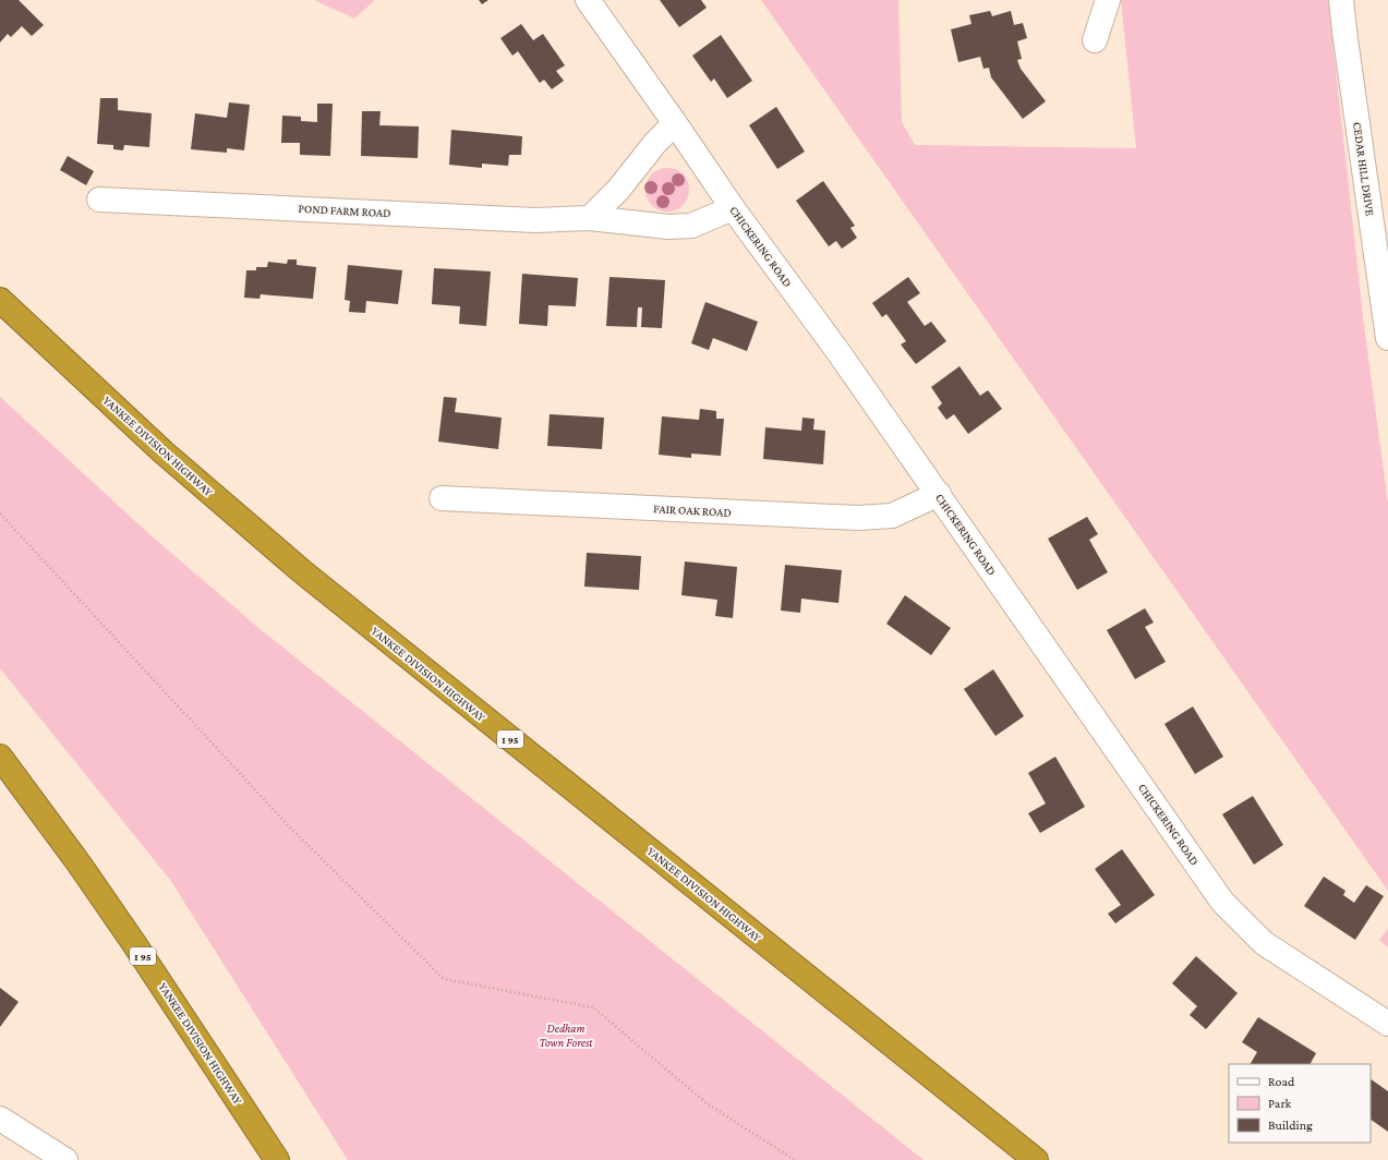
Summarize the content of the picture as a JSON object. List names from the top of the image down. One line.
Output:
{"streets":{"highway":["YANKEE DIVISION HIGHWAY","I 95"],"street":["CEDAR HILL DRIVE","POND FARM ROAD","CHICKERING ROAD","FAIR OAK ROAD"]},"crossings":[["POND FARM ROAD","CHICKERING ROAD"],["CHICKERING ROAD","FAIR OAK ROAD"]],"parks":["Dedham Town Forest"],"legend":["Road","Park","Building"]}
